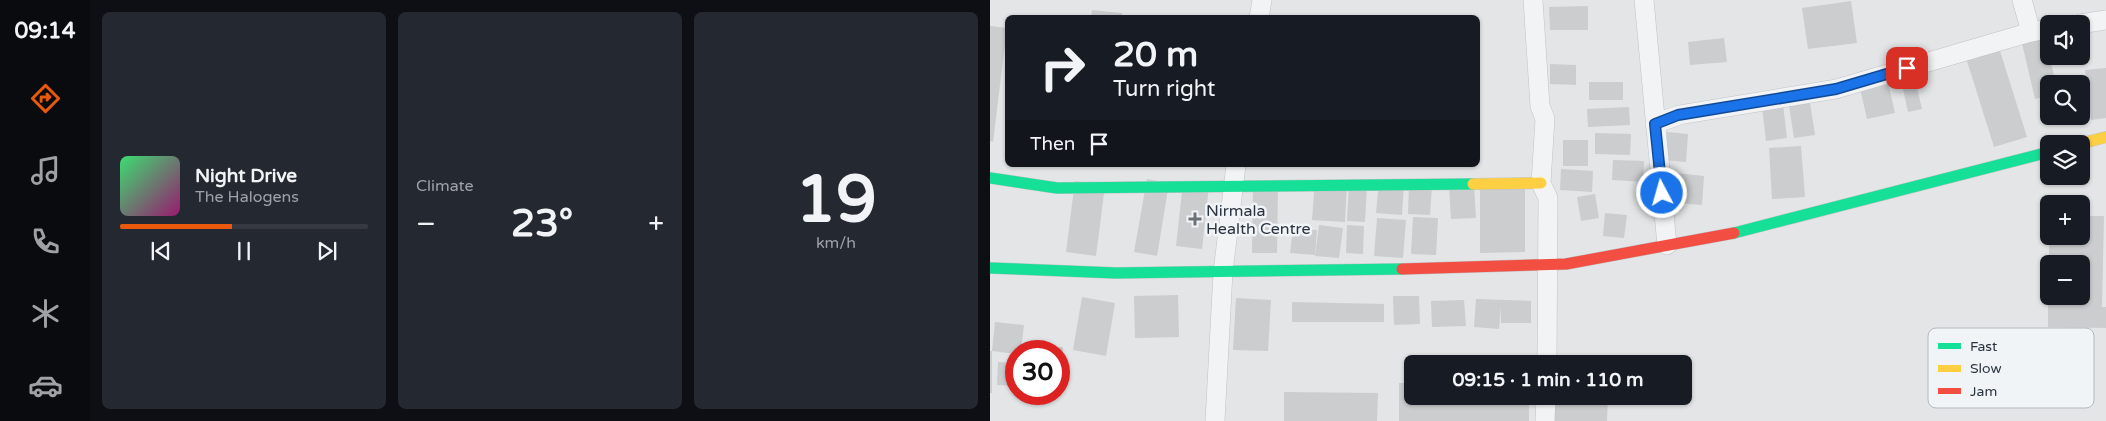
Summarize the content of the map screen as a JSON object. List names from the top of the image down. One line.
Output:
{"places":{"health":["Nirmala Health Centre"]},"legend":["Fast","Slow","Jam"],"page":{"tabs":"09:14","tile":["Climate",["19","km/h"]],"map_buttons":["+","−"],"turn":["20 m","Turn right"],"then":"Then","song":["Night Drive","The Halogens"],"heat":["−","23°","+"],"limit":"30","trip":"09:15 · 1 min · 110 m"}}
